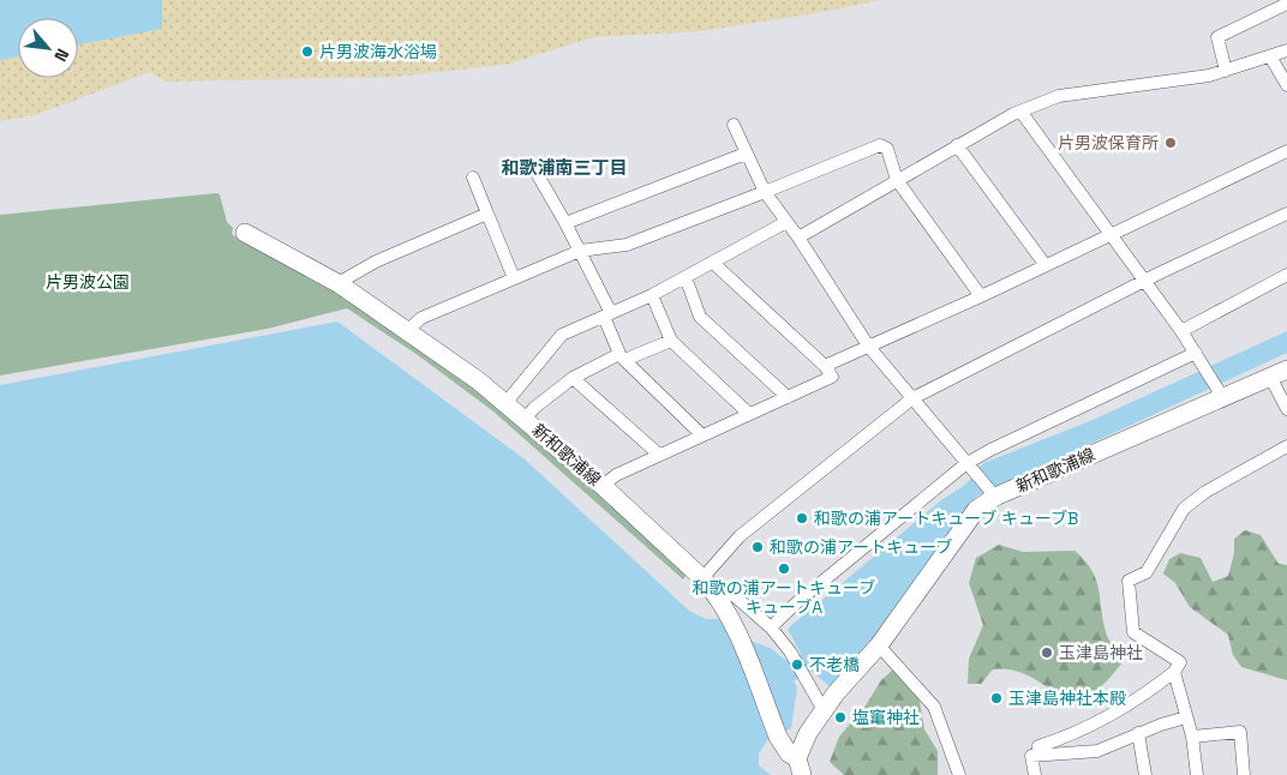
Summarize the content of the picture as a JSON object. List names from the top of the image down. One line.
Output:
{"streets":{"main road":["新和歌浦線"]},"districts":["和歌浦南三丁目"],"parks":["片男波公園"],"places":["片男波海水浴場","片男波保育所","和歌の浦アートキューブ キューブB","和歌の浦アートキューブ","和歌の浦アートキューブ キューブA","玉津島神社","不老橋","玉津島神社本殿","塩竃神社"],"north":"bottom right"}
